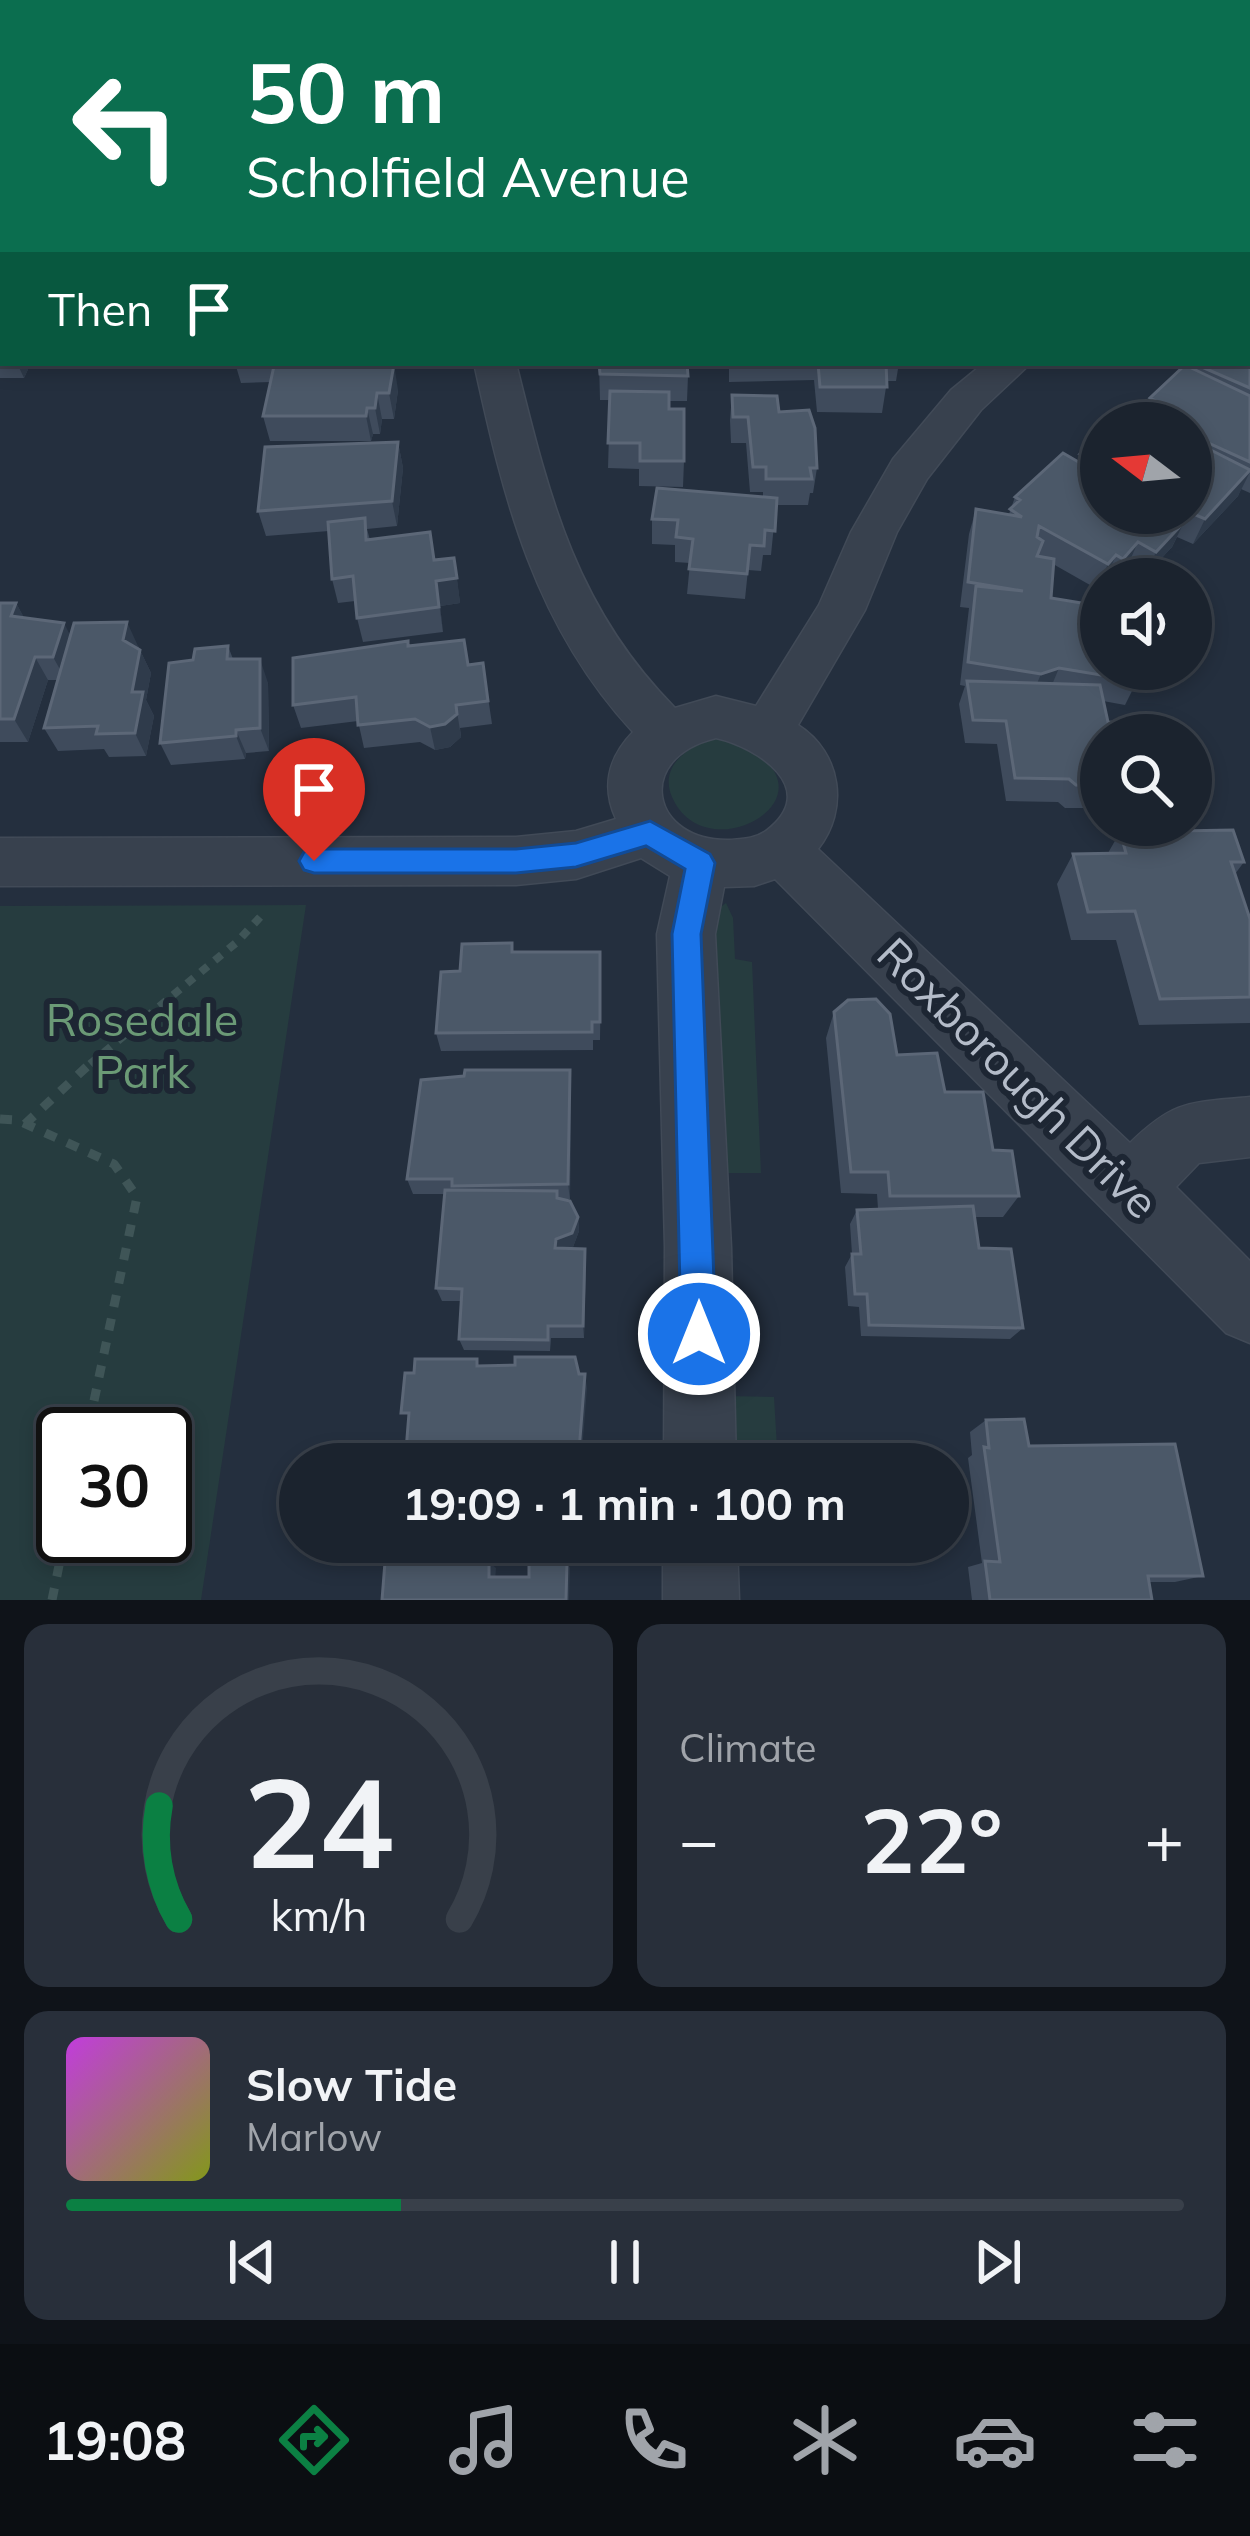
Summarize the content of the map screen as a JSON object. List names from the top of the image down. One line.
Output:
{"streets":{"street":["Roxborough Drive"]},"parks":["Rosedale Park"],"north":"left","page":{"turn":["50 m","Scholfield Avenue"],"then":"Then","limit":"30","trip":"19:09 · 1 min · 100 m","tile":"Climate","heat":["−","22°","+"],"song":["Slow Tide","Marlow"],"tabs":"19:08","gauge":["24","km/h"]}}
